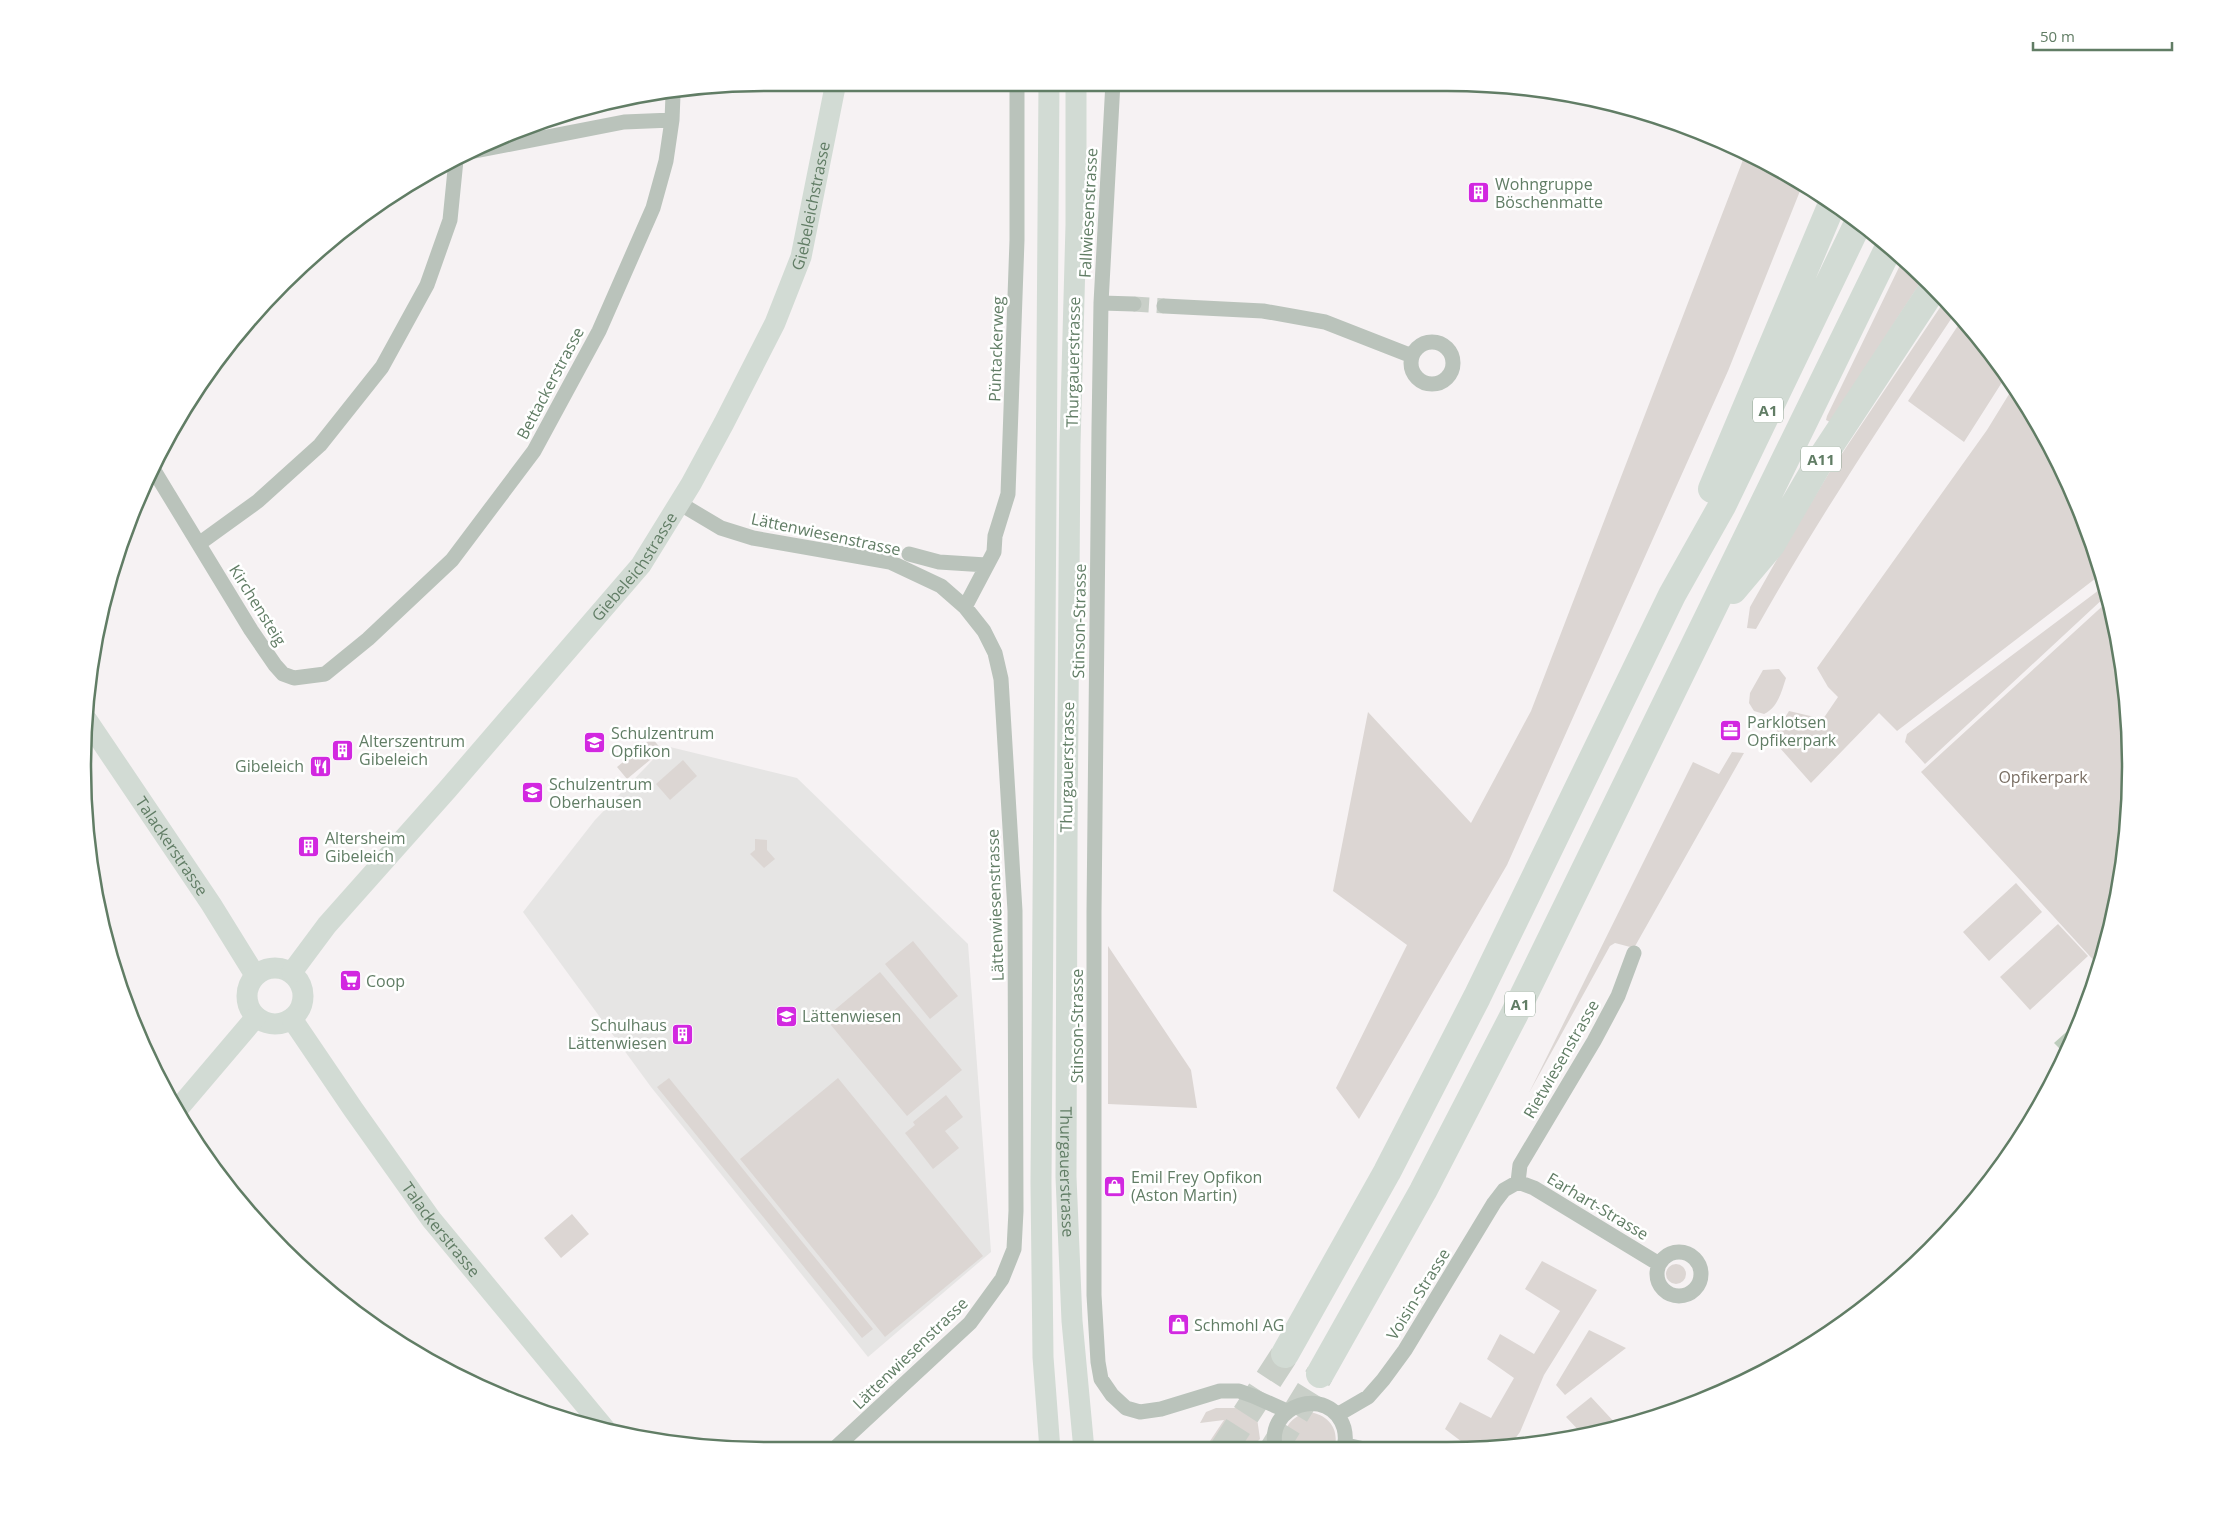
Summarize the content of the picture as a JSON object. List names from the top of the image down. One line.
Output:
{"streets":{"highway":["A1","A11"],"main road":["Giebeleichstrasse","Thurgauerstrasse","Talackerstrasse"],"street":["Fallwiesenstrasse","Püntackerweg","Bettackerstrasse","Lättenwiesenstrasse","Kirchensteig","Stinson-Strasse","Rietwiesenstrasse","Earhart-Strasse","Voisin-Strasse"]},"crossings":[["Giebeleichstrasse","Lättenwiesenstrasse"],["Giebeleichstrasse","Talackerstrasse"],["Fallwiesenstrasse","Stinson-Strasse"],["Püntackerweg","Lättenwiesenstrasse"],["Bettackerstrasse","Kirchensteig"],["A1","A11"],["Rietwiesenstrasse","Earhart-Strasse"],["Rietwiesenstrasse","Voisin-Strasse"],["Earhart-Strasse","Voisin-Strasse"]],"parks":["Opfikerpark"],"places":{"building":["Wohngruppe Böschenmatte","Alterszentrum Gibeleich","Altersheim Gibeleich","Schulhaus Lättenwiesen"],"office":["Parklotsen Opfikerpark"],"school or university":["Schulzentrum Opfikon","Schulzentrum Oberhausen","Lättenwiesen"],"restaurant":["Gibeleich"],"supermarket":["Coop"],"shop":["Emil Frey Opfikon (Aston Martin)","Schmohl AG"]},"scale_bar":"50 m"}
